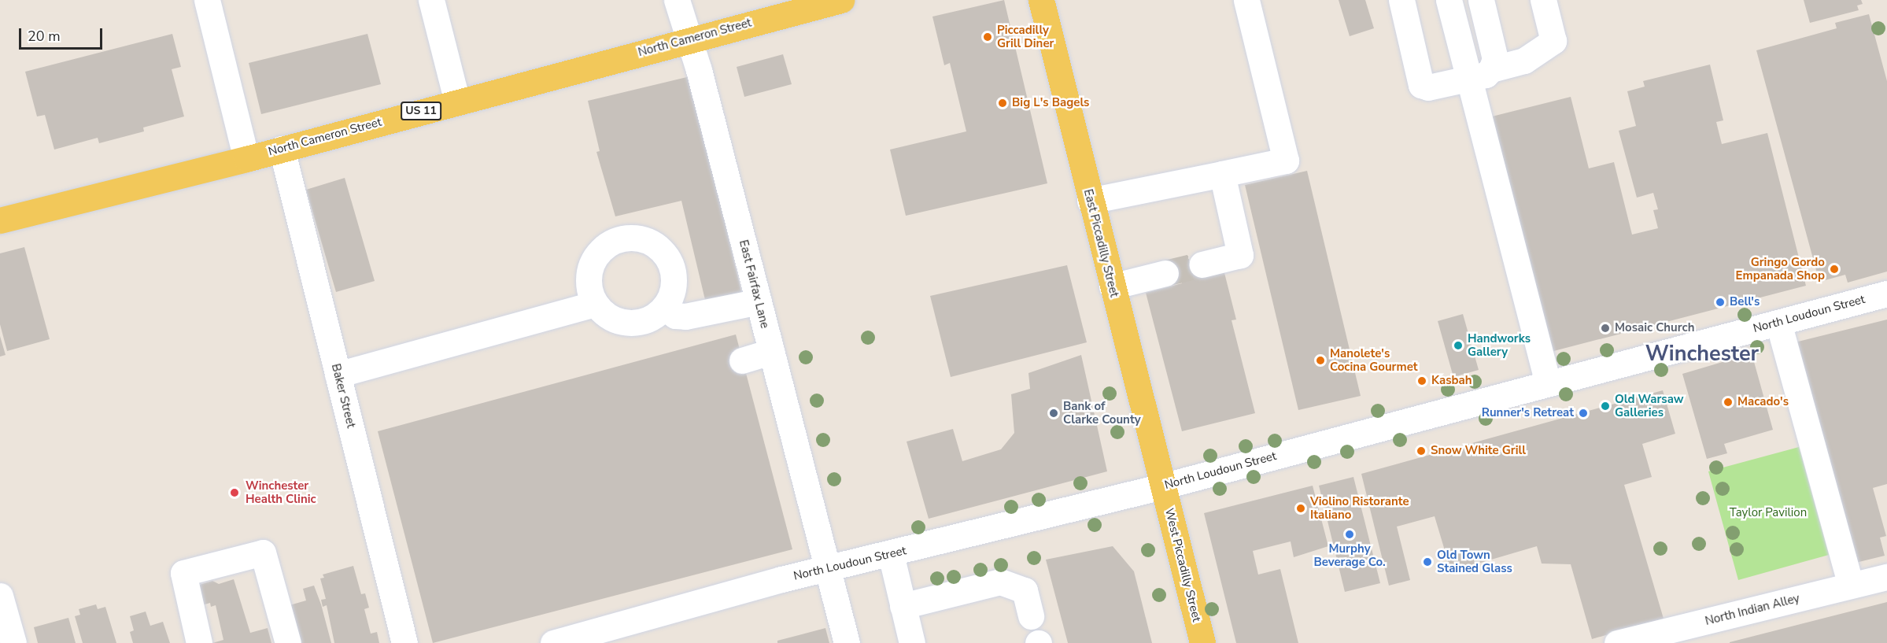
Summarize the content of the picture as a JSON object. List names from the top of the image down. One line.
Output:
{"streets":{"main road":["North Cameron Street","US 11","East Piccadilly Street","West Piccadilly Street"],"street":["East Fairfax Lane","North Loudoun Street","Baker Street","North Indian Alley"]},"crossings":[["North Cameron Street","East Fairfax Lane"],["North Cameron Street","Baker Street"],["East Piccadilly Street","North Loudoun Street"],["East Piccadilly Street","West Piccadilly Street"],["East Fairfax Lane","North Loudoun Street"],["North Loudoun Street","West Piccadilly Street"]],"districts":["Winchester"],"parks":["Taylor Pavilion"],"places":["Piccadilly Grill Diner","Big L's Bagels","Gringo Gordo Empanada Shop","Bell's","Mosaic Church","Handworks Gallery","Manolete's Cocina Gourmet","Kasbah","Macado's","Old Warsaw Galleries","Bank of Clarke County","Runner's Retreat","Snow White Grill","Winchester Health Clinic","Violino Ristorante Italiano","Murphy Beverage Co.","Old Town Stained Glass"],"scale_bar":"20 m"}
